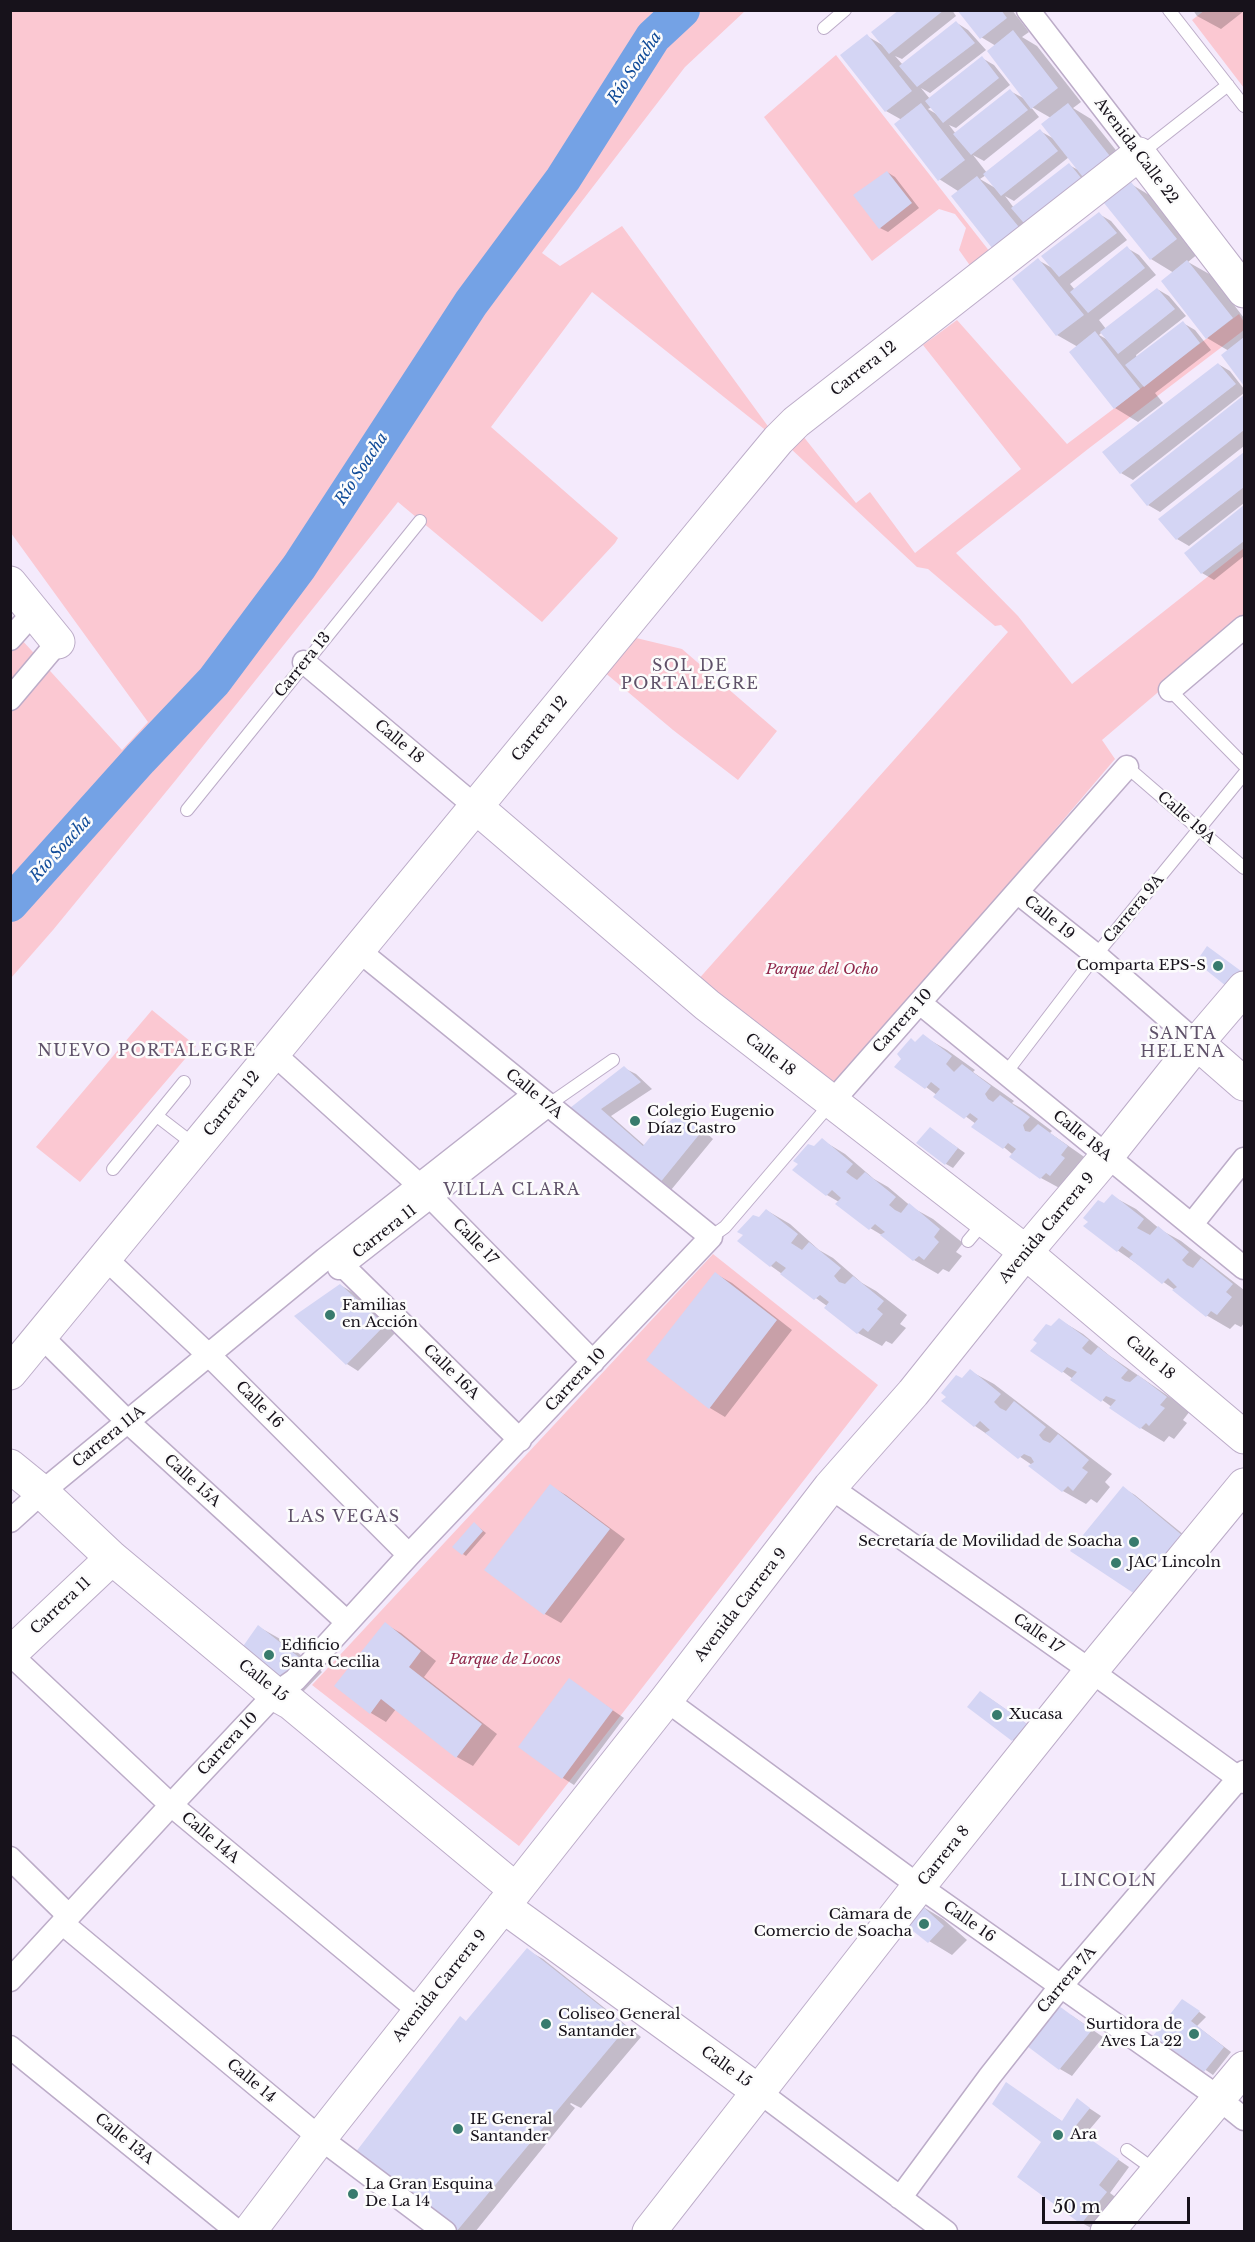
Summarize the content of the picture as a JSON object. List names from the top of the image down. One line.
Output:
{"streets":{"street":["Avenida Calle 22","Carrera 12","Calle 18","Calle 19","Carrera 10","Calle 17A","Calle 18A","Avenida Carrera 9","Carrera 11","Calle 17","Calle 16A","Calle 16","Carrera 11A","Calle 15A","Calle 15","Calle 14A","Carrera 8","Carrera 7A","Calle 14","Calle 13A"],"lane":["Carrera 13","Calle 19A","Carrera 9A"]},"crossings":[["Avenida Calle 22","Carrera 12"],["Carrera 12","Calle 18"],["Carrera 12","Calle 17A"],["Carrera 12","Calle 17"],["Carrera 12","Calle 16"],["Carrera 12","Calle 15A"],["Carrera 13","Calle 18"],["Calle 18","Carrera 10"],["Calle 18","Avenida Carrera 9"],["Calle 19A","Carrera 9A"],["Calle 19A","Carrera 10"],["Carrera 9A","Calle 19"],["Carrera 9A","Calle 18A"],["Calle 19","Carrera 10"],["Calle 19","Avenida Carrera 9"],["Carrera 10","Calle 17A"],["Carrera 10","Calle 18A"],["Carrera 10","Calle 17"],["Carrera 10","Calle 16A"],["Carrera 10","Calle 16"],["Carrera 10","Calle 15A"],["Carrera 10","Calle 15"],["Carrera 10","Calle 14A"],["Carrera 10","Calle 14"],["Calle 17A","Carrera 11"],["Calle 18A","Avenida Carrera 9"],["Avenida Carrera 9","Calle 17"],["Avenida Carrera 9","Calle 16"],["Avenida Carrera 9","Calle 15"],["Avenida Carrera 9","Calle 14A"],["Avenida Carrera 9","Calle 14"],["Carrera 11","Calle 17"],["Carrera 11","Calle 16A"],["Carrera 11","Calle 16"],["Carrera 11","Carrera 11A"],["Carrera 11","Calle 15"],["Carrera 11","Calle 14A"],["Calle 17","Carrera 8"],["Calle 17","Carrera 7A"],["Calle 16","Carrera 11A"],["Calle 16","Carrera 8"],["Calle 16","Carrera 7A"],["Carrera 11A","Calle 15A"],["Carrera 11A","Calle 15"],["Calle 15","Carrera 8"],["Calle 15","Carrera 7A"]],"districts":["SOL DE PORTALEGRE","SANTA HELENA","NUEVO PORTALEGRE","VILLA CLARA","LAS VEGAS","LINCOLN"],"water":["Río Soacha"],"parks":["Parque del Ocho","Parque de Locos"],"places":["Comparta EPS-S","Colegio Eugenio Díaz Castro","Familias en Acción","Secretaría de Movilidad de Soacha","JAC Lincoln","Edificio Santa Cecilia","Xucasa","Càmara de Comercio de Soacha","Coliseo General Santander","Surtidora de Aves La 22","IE General Santander","Ara","La Gran Esquina De La 14"],"scale_bar":"50 m"}
